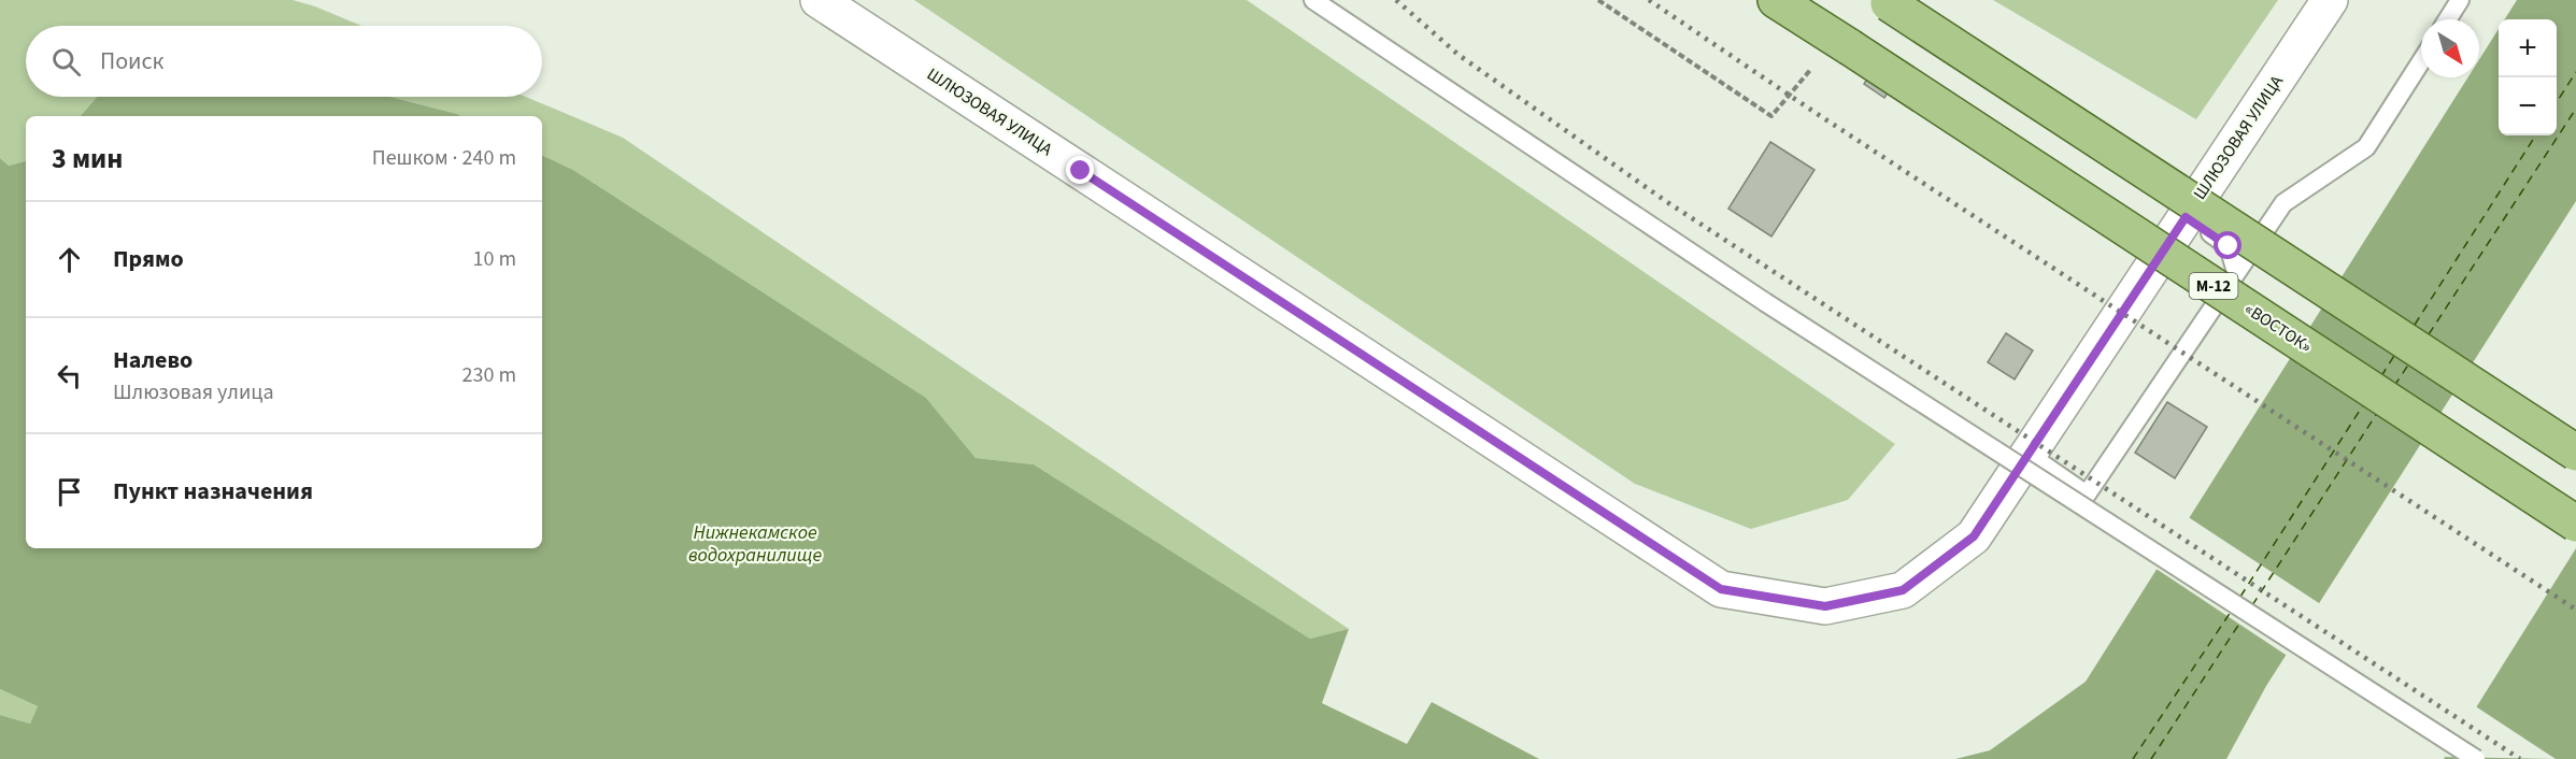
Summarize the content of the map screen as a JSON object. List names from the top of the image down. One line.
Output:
{"streets":{"main road":["М-12","«ВОСТОК»"],"street":["ШЛЮЗОВАЯ УЛИЦА"]},"crossings":[["М-12","«ВОСТОК»"]],"water":["Нижнекамское водохранилище"],"north":"bottom right","page":{"map_buttons":["+","−"],"search":"Поиск","heading":["3 мин","Пешком · 240 m"],"list":[["Прямо","10 m"],["Налево","Шлюзовая улица","230 m"],"Пункт назначения"]}}
